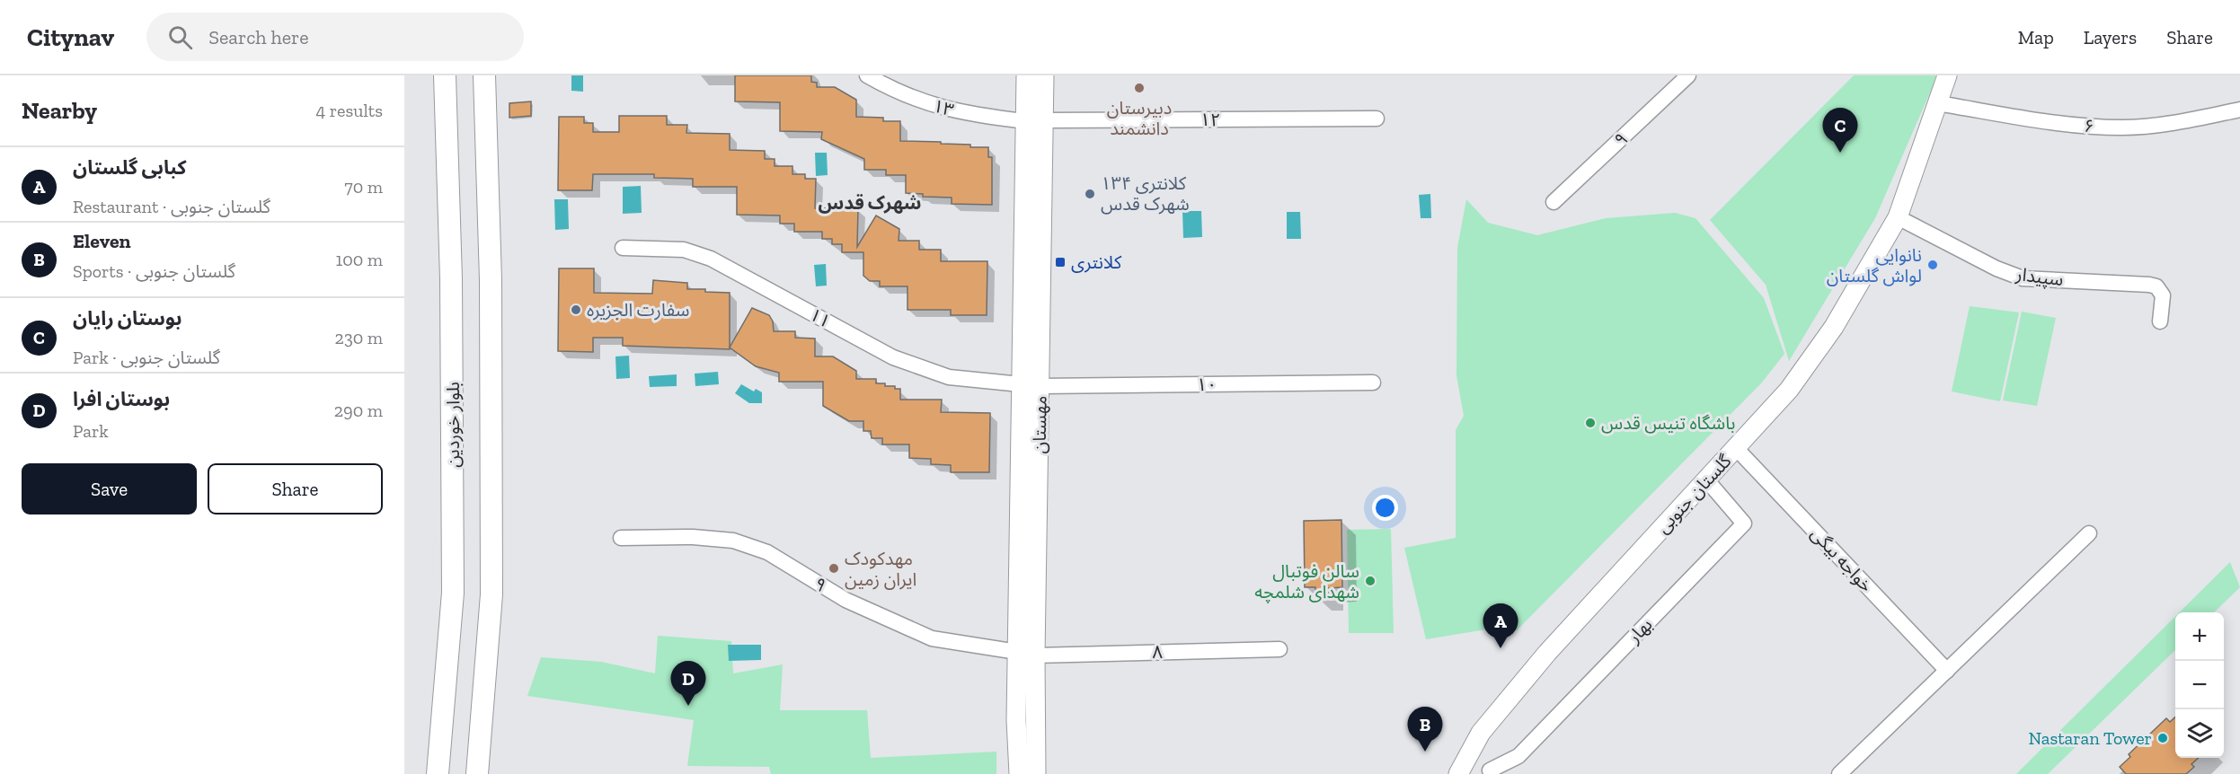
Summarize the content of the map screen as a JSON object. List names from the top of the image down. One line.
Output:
{"streets":{"main road":["بلوار خوردین"],"street":["۱۳","۱۲","۶","۹","سپیدار","۱۱","۱۰","مهستان","گلستان جنوبی","خواجه بیگی","بهار","۸"]},"crossings":[["۱۳","۱۲"],["۱۳","مهستان"],["۱۲","مهستان"],["۶","گلستان جنوبی"],["۹","مهستان"],["۹","۸"],["سپیدار","گلستان جنوبی"],["۱۰","مهستان"],["مهستان","۸"],["گلستان جنوبی","خواجه بیگی"],["گلستان جنوبی","بهار"]],"districts":["شهرک قدس"],"places":{"other":["دبیرستان دانشمند","کلانتری ۱۳۴ شهرک قدس","نانوایی لواش گلستان","سفارت الجزیره","باشگاه تنیس قدس","مهدکودک ایران زمین","سالن فوتبال شهدای شلمچه","Nastaran Tower"],"transit":["کلانتری"]},"page":{"header":"Citynav","search":"Search here","nav":["Map","Layers","Share"],"heading":["Nearby","4 results"],"pins":["C","A","D","B"],"list":[{"mark":"A","name":"کبابی گلستان","note":"Restaurant · گلستان جنوبی","value":"70 m"},{"mark":"B","name":"Eleven","note":"Sports · گلستان جنوبی","value":"100 m"},{"mark":"C","name":"بوستان رایان","note":"Park · گلستان جنوبی","value":"230 m"},{"mark":"D","name":"بوستان افرا","note":"Park","value":"290 m"}],"buttons":["Save","Share"],"map_buttons":["+","−"]}}
